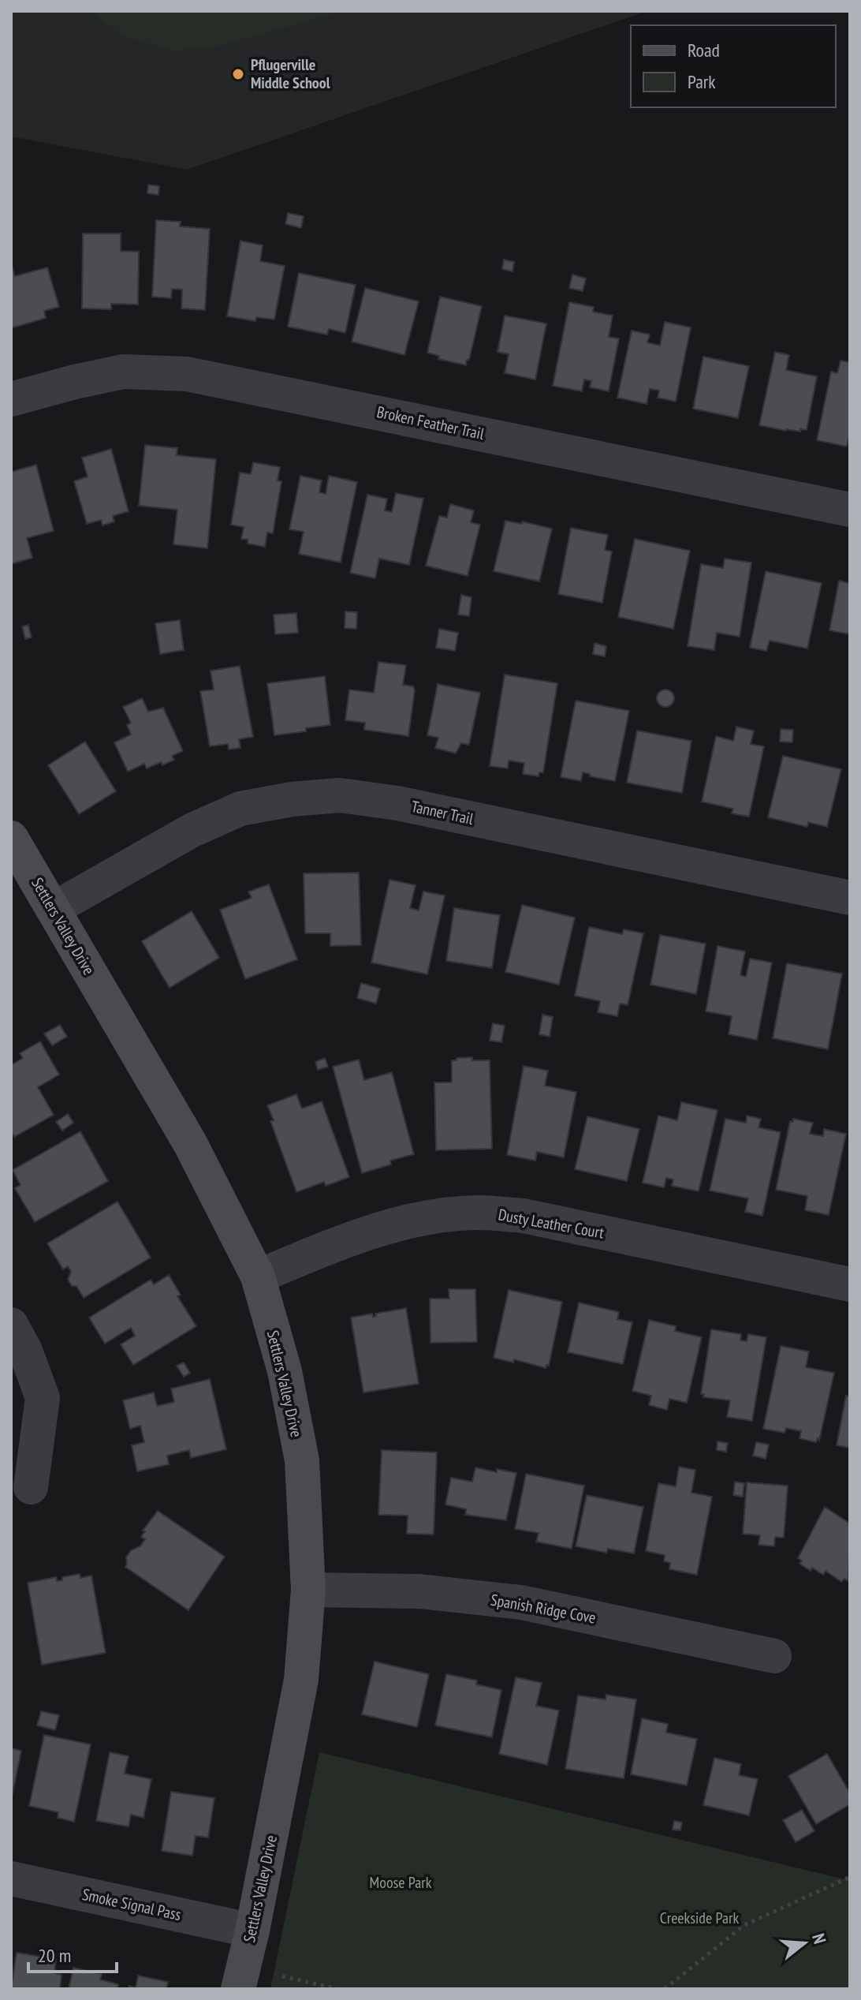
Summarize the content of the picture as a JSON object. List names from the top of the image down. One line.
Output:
{"streets":{"street":["Broken Feather Trail","Tanner Trail","Settlers Valley Drive","Dusty Leather Court","Spanish Ridge Cove","Smoke Signal Pass"]},"crossings":[["Tanner Trail","Settlers Valley Drive"],["Settlers Valley Drive","Dusty Leather Court"],["Settlers Valley Drive","Spanish Ridge Cove"],["Settlers Valley Drive","Smoke Signal Pass"]],"parks":["Moose Park","Creekside Park"],"places":["Pflugerville Middle School"],"legend":["Road","Park"],"scale_bar":"20 m","north":"right"}
